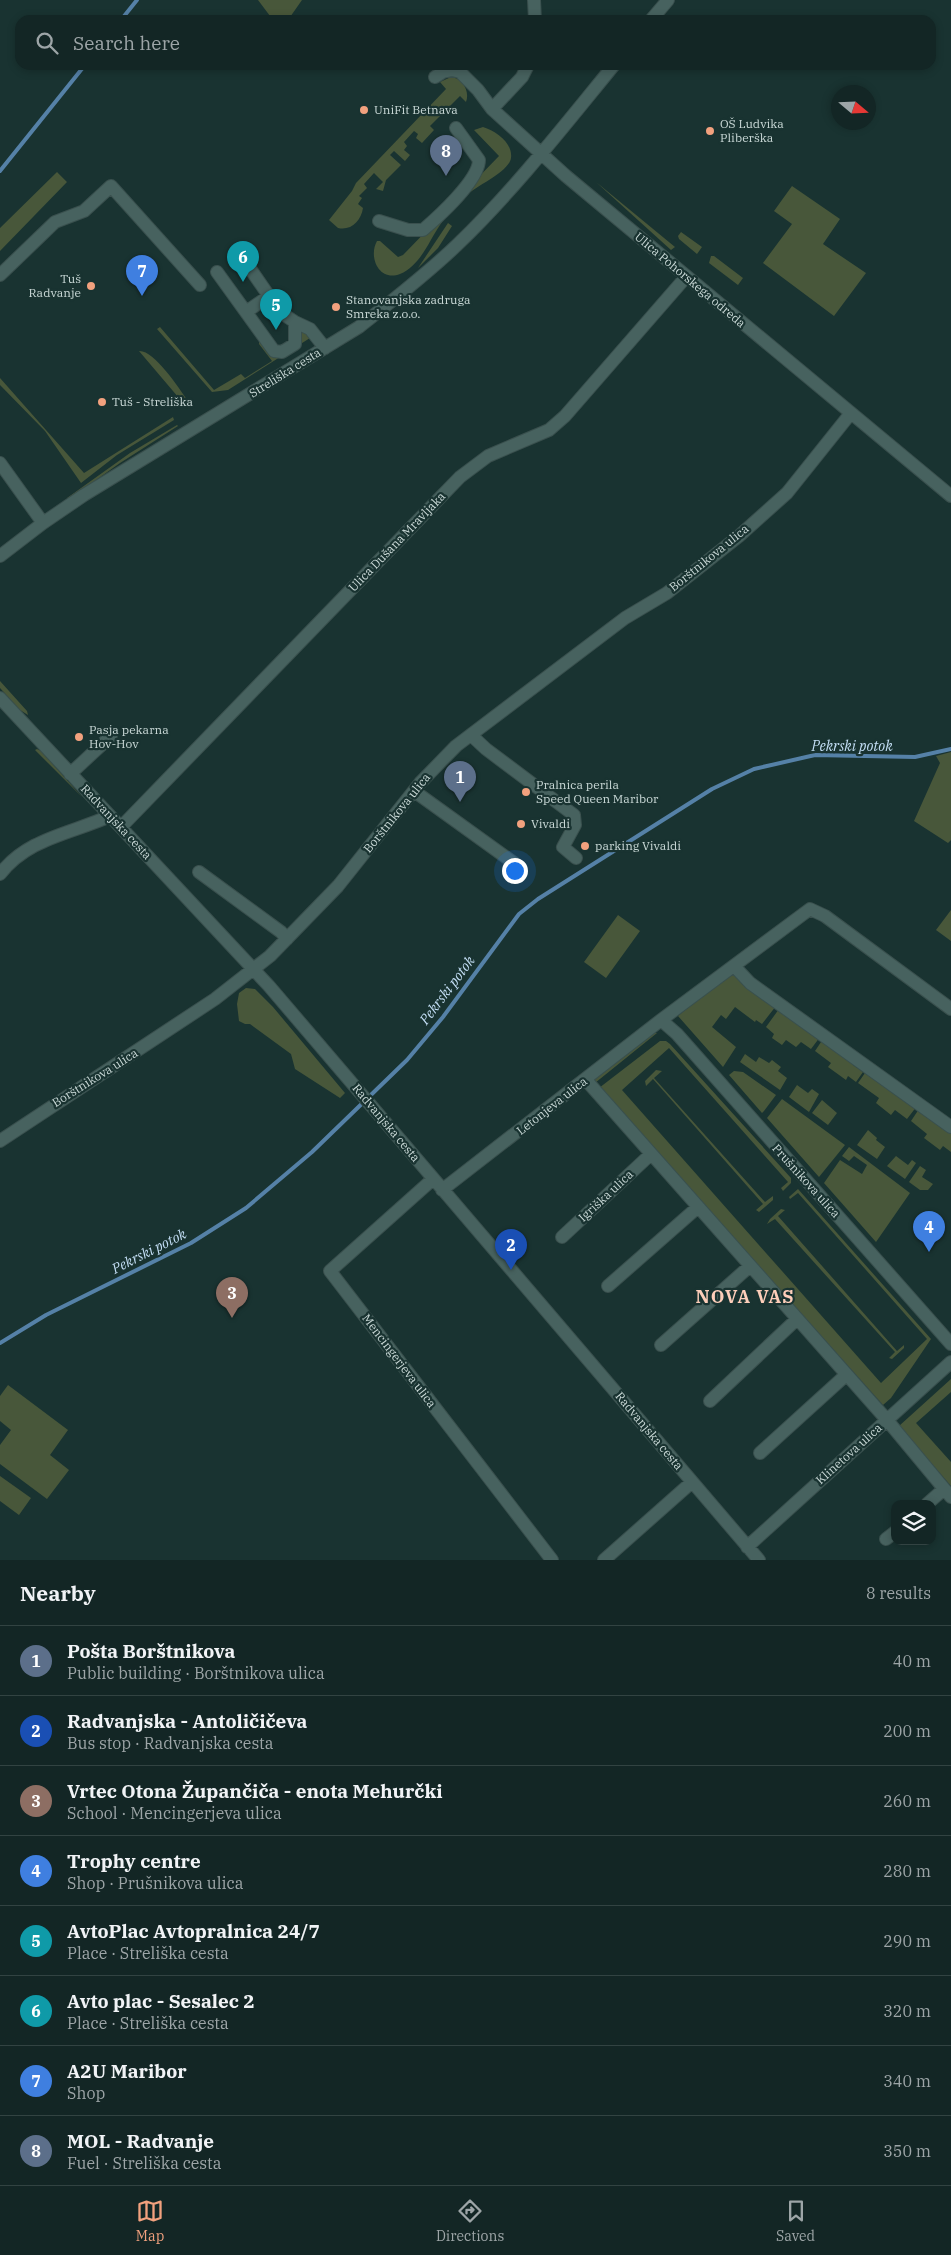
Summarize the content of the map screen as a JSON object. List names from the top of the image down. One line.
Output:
{"streets":{"street":["Ulica Pohorskega odreda","Streliška cesta","Ulica Dušana Mravljaka","Borštnikova ulica","Radvanjska cesta","Letonjeva ulica","Prušnikova ulica","Igriška ulica","Mencingerjeva ulica","Klinetova ulica"]},"crossings":[["Ulica Pohorskega odreda","Streliška cesta"],["Ulica Pohorskega odreda","Ulica Dušana Mravljaka"],["Ulica Pohorskega odreda","Borštnikova ulica"],["Ulica Dušana Mravljaka","Radvanjska cesta"],["Borštnikova ulica","Radvanjska cesta"],["Radvanjska cesta","Letonjeva ulica"],["Radvanjska cesta","Mencingerjeva ulica"],["Radvanjska cesta","Klinetova ulica"],["Letonjeva ulica","Prušnikova ulica"]],"districts":["NOVA VAS"],"water":["Pekrski potok"],"places":["UniFit Betnava","OŠ Ludvika Pliberška","Tuš Radvanje","Stanovanjska zadruga Smreka z.o.o.","Tuš - Streliška","Pasja pekarna Hov-Hov","Pralnica perila Speed Queen Maribor","Vivaldi","parking Vivaldi"],"north":"right","page":{"search":"Search here","pins":["8","6","7","5","1","4","2","3"],"heading":["Nearby","8 results"],"list":[{"mark":"1","name":"Pošta Borštnikova","note":"Public building · Borštnikova ulica","value":"40 m"},{"mark":"2","name":"Radvanjska - Antoličičeva","note":"Bus stop · Radvanjska cesta","value":"200 m"},{"mark":"3","name":"Vrtec Otona Župančiča - enota Mehurčki","note":"School · Mencingerjeva ulica","value":"260 m"},{"mark":"4","name":"Trophy centre","note":"Shop · Prušnikova ulica","value":"280 m"},{"mark":"5","name":"AvtoPlac Avtopralnica 24/7","note":"Place · Streliška cesta","value":"290 m"},{"mark":"6","name":"Avto plac - Sesalec 2","note":"Place · Streliška cesta","value":"320 m"},{"mark":"7","name":"A2U Maribor","note":"Shop","value":"340 m"},{"mark":"8","name":"MOL - Radvanje","note":"Fuel · Streliška cesta","value":"350 m"}],"nav":["Map","Directions","Saved"]}}
